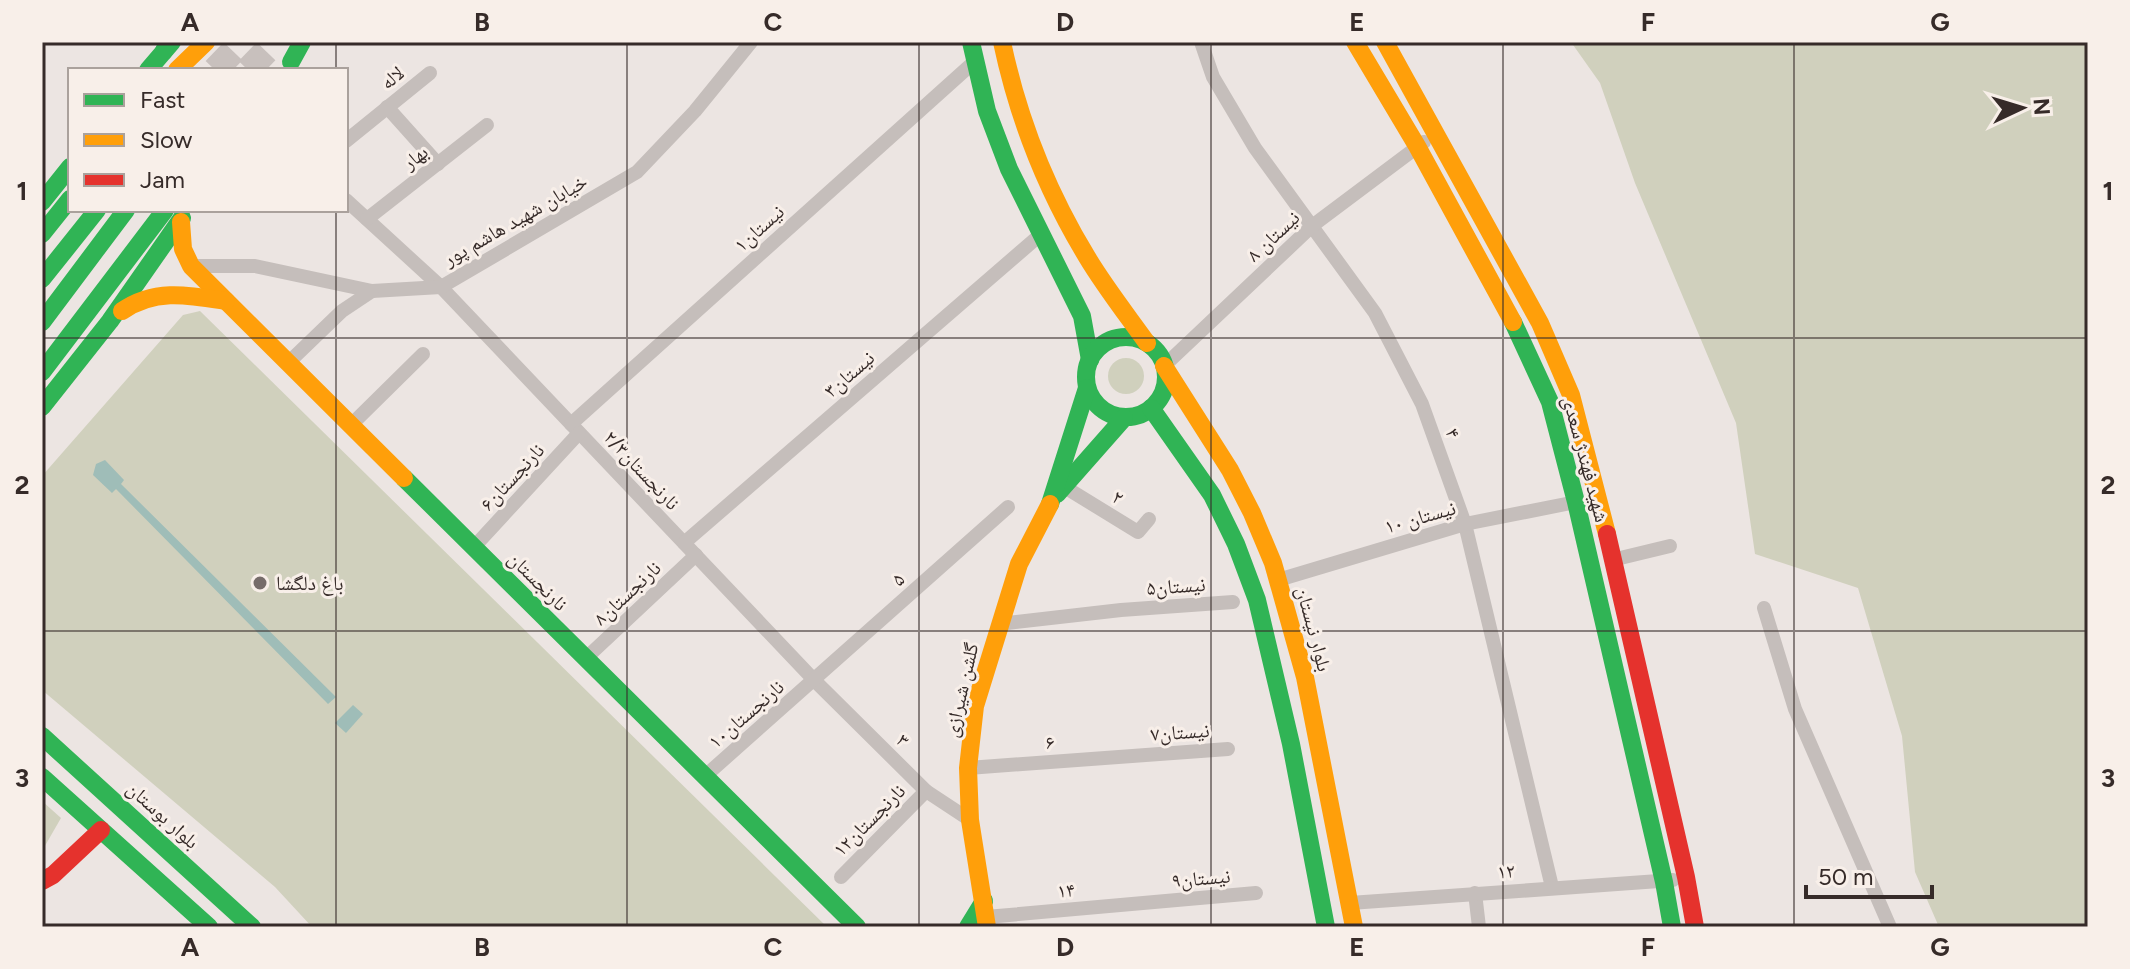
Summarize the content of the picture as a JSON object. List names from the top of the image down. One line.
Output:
{"streets":{"main road":["شهید فهندژ سعدی","نارنجستان","بلوار نیستان","گلشن شیرازی","بلوار بوستان"],"street":["لاله ‍","بهار","خیابان شهید هاشم پور","۱نیستان","نیستان ۸","۳نیستان","۴","۲/۳نارنجستان","۶نارنجستان","۲","نیستان ۱۰","۵","۵نیستان","۸نارنجستان","۱۰نارنجستان","۷نیستان","۳","۶","۱۲نارنجستان","۱۲","۹نیستان","۱۴"]},"crossings":[["بهار","۲/۳نارنجستان"],["خیابان شهید هاشم پور","۲/۳نارنجستان"],["خیابان شهید هاشم پور","نارنجستان"],["۱نیستان","۲/۳نارنجستان"],["۱نیستان","۶نارنجستان"],["نیستان ۸","۴"],["نیستان ۸","شهید فهندژ سعدی"],["نیستان ۸","بلوار نیستان"],["نیستان ۸","گلشن شیرازی"],["۳نیستان","۲/۳نارنجستان"],["۴","نیستان ۱۰"],["۴","۱۲"],["شهید فهندژ سعدی","نیستان ۱۰"],["شهید فهندژ سعدی","۱۲"],["۲/۳نارنجستان","۶نارنجستان"],["۲/۳نارنجستان","۵"],["۲/۳نارنجستان","۸نارنجستان"],["۲/۳نارنجستان","۱۰نارنجستان"],["۲/۳نارنجستان","۳"],["۶نارنجستان","نارنجستان"],["۲","گلشن شیرازی"],["نیستان ۱۰","بلوار نیستان"],["۵","۱۰نارنجستان"],["۵","۳"],["نارنجستان","۸نارنجستان"],["نارنجستان","۱۰نارنجستان"],["۵نیستان","گلشن شیرازی"],["بلوار نیستان","گلشن شیرازی"],["بلوار نیستان","۱۲"],["گلشن شیرازی","۳"],["گلشن شیرازی","۶"],["گلشن شیرازی","۱۴"],["۱۰نارنجستان","۳"],["۷نیستان","۶"],["۳","۱۲نارنجستان"],["۹نیستان","۱۴"]],"places":["باغ دلگشا"],"legend":["Fast","Slow","Jam"],"scale_bar":"50 m","north":"right","grid":{"columns":["A","B","C","D","E","F","G"],"rows":["1","2","3"]}}
